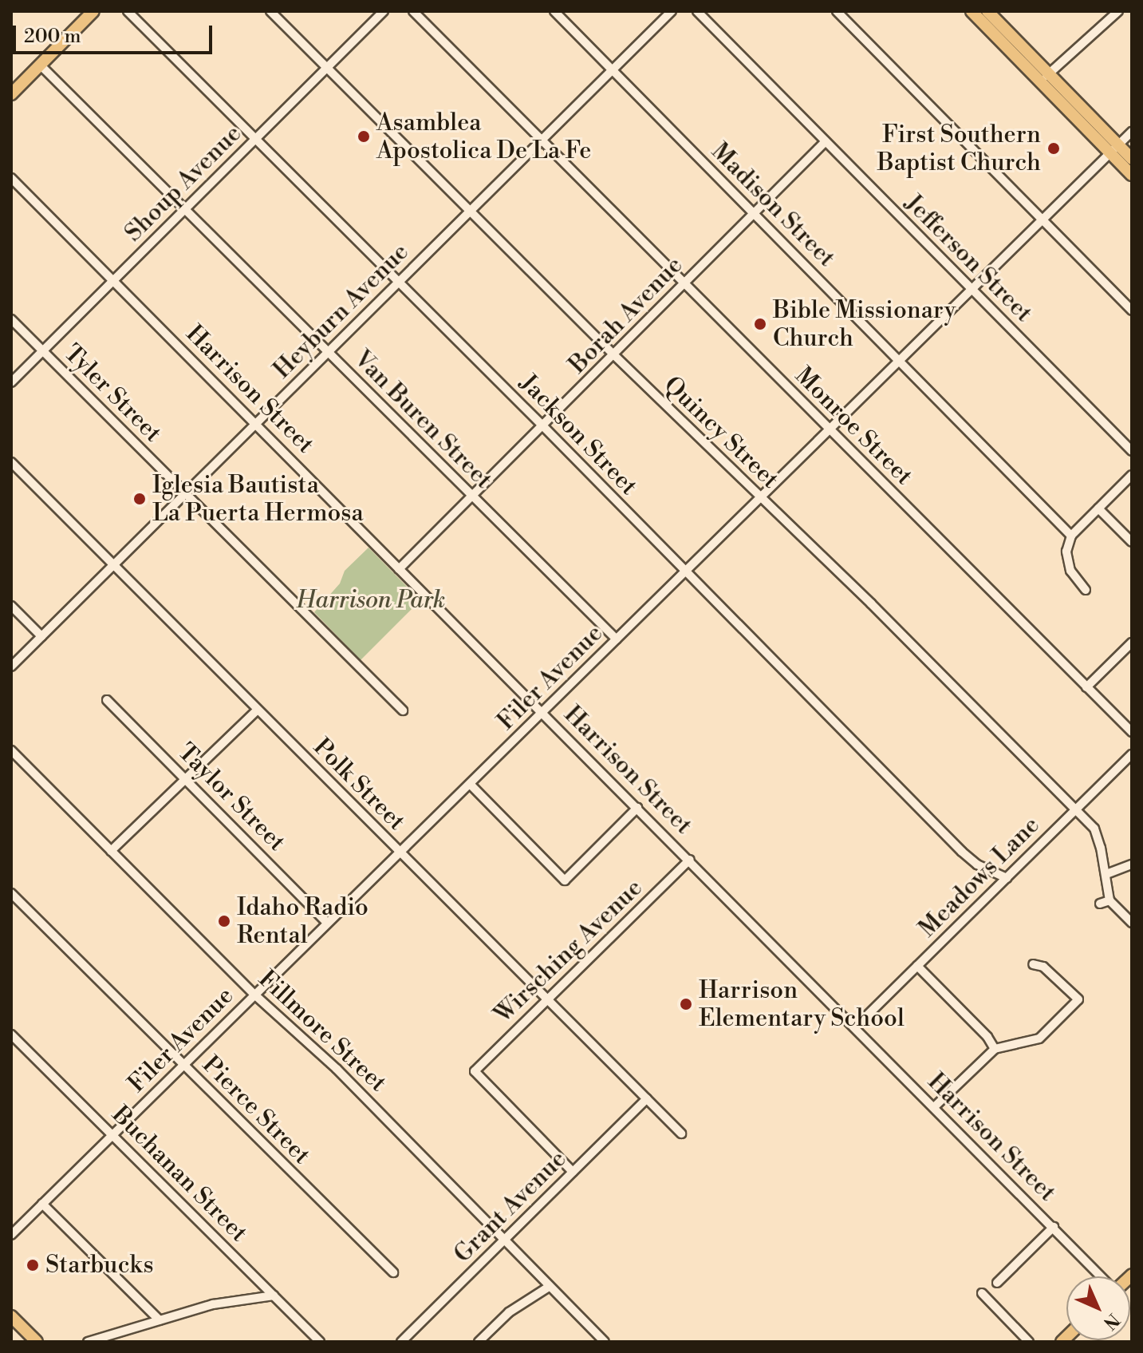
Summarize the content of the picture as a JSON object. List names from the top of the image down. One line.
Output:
{"streets":{"street":["Shoup Avenue","Madison Street","Jefferson Street","Heyburn Avenue","Borah Avenue","Harrison Street","Tyler Street","Van Buren Street","Monroe Street","Quincy Street","Jackson Street","Filer Avenue","Polk Street","Taylor Street","Meadows Lane","Wirsching Avenue","Fillmore Street","Pierce Street","Buchanan Street","Grant Avenue"]},"crossings":[["Shoup Avenue","Harrison Street"],["Shoup Avenue","Tyler Street"],["Shoup Avenue","Van Buren Street"],["Shoup Avenue","Quincy Street"],["Shoup Avenue","Jackson Street"],["Madison Street","Heyburn Avenue"],["Madison Street","Borah Avenue"],["Madison Street","Filer Avenue"],["Jefferson Street","Borah Avenue"],["Jefferson Street","Filer Avenue"],["Heyburn Avenue","Harrison Street"],["Heyburn Avenue","Tyler Street"],["Heyburn Avenue","Van Buren Street"],["Heyburn Avenue","Monroe Street"],["Heyburn Avenue","Quincy Street"],["Heyburn Avenue","Jackson Street"],["Heyburn Avenue","Polk Street"],["Borah Avenue","Harrison Street"],["Borah Avenue","Van Buren Street"],["Borah Avenue","Monroe Street"],["Borah Avenue","Quincy Street"],["Borah Avenue","Jackson Street"],["Harrison Street","Filer Avenue"],["Harrison Street","Meadows Lane"],["Harrison Street","Wirsching Avenue"],["Van Buren Street","Filer Avenue"],["Monroe Street","Filer Avenue"],["Quincy Street","Filer Avenue"],["Quincy Street","Meadows Lane"],["Jackson Street","Filer Avenue"],["Jackson Street","Meadows Lane"],["Filer Avenue","Polk Street"],["Filer Avenue","Taylor Street"],["Filer Avenue","Fillmore Street"],["Filer Avenue","Pierce Street"],["Filer Avenue","Buchanan Street"],["Polk Street","Wirsching Avenue"],["Polk Street","Grant Avenue"],["Wirsching Avenue","Grant Avenue"],["Fillmore Street","Grant Avenue"]],"parks":["Harrison Park"],"places":["Asamblea Apostolica De La Fe","First Southern Baptist Church","Bible Missionary Church","Iglesia Bautista La Puerta Hermosa","Idaho Radio Rental","Harrison Elementary School","Starbucks"],"scale_bar":"200 m","north":"bottom right"}
